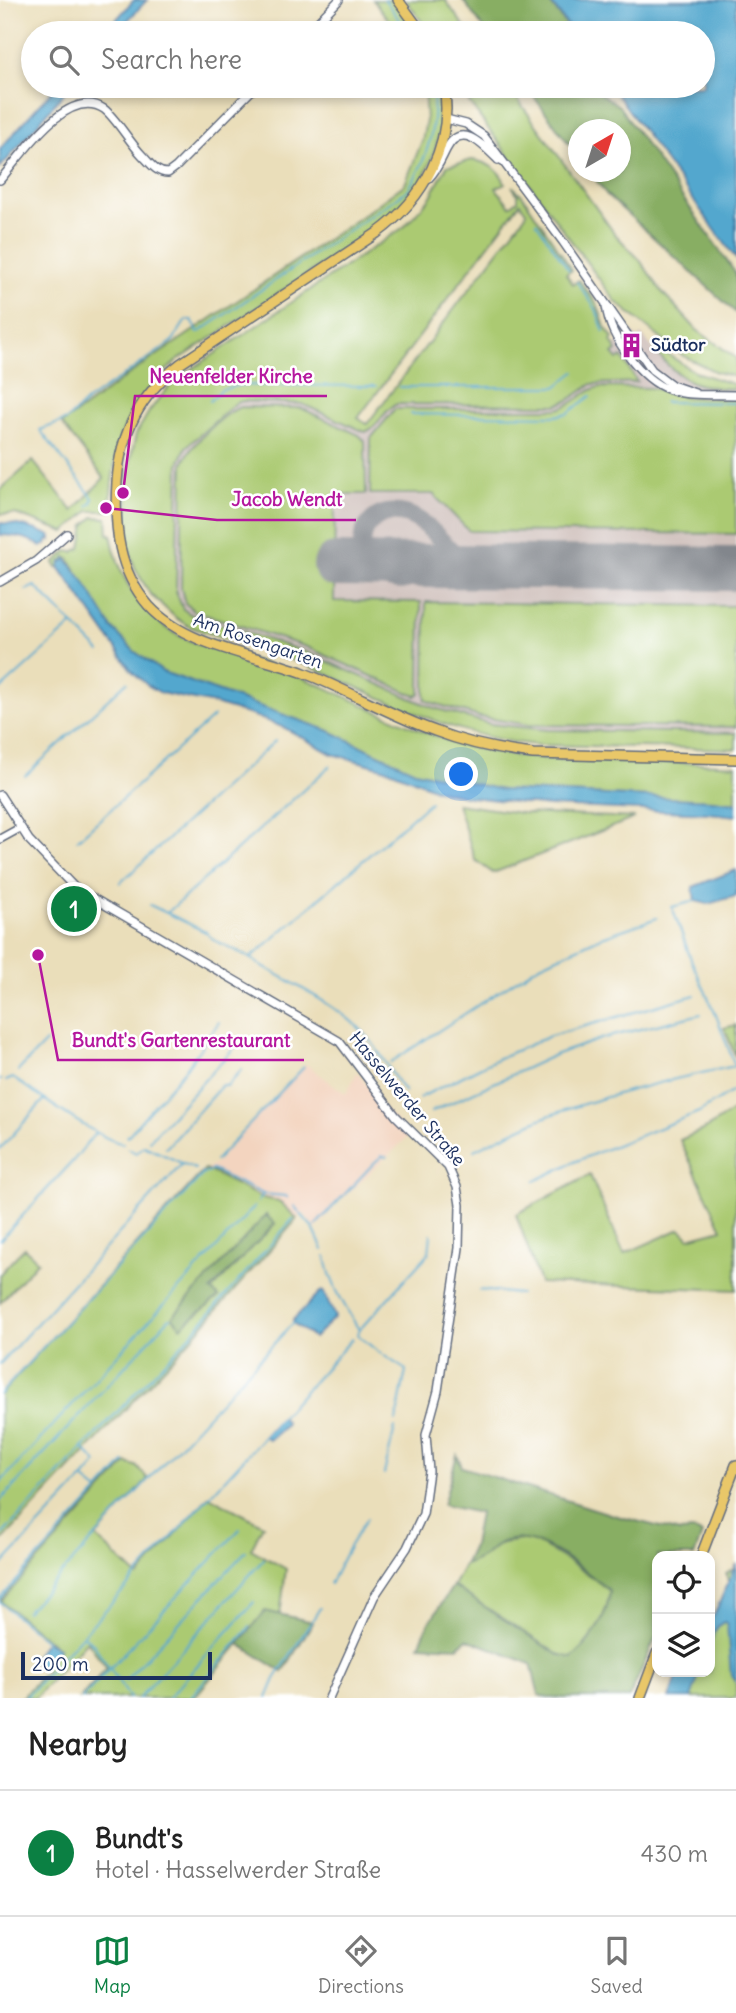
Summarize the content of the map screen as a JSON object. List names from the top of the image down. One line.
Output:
{"streets":{"main road":["Am Rosengarten"],"street":["Hasselwerder Straße"]},"places":{"building":["Südtor"],"other":["Neuenfelder Kirche","Jacob Wendt","Bundt's Gartenrestaurant"]},"scale_bar":"200 m","north":"top right","page":{"search":"Search here","pins":"1","scale":"200 m","heading":"Nearby","list":[{"mark":"1","name":"Bundt's","note":"Hotel · Hasselwerder Straße","value":"430 m"}],"nav":["Map","Directions","Saved"]}}
